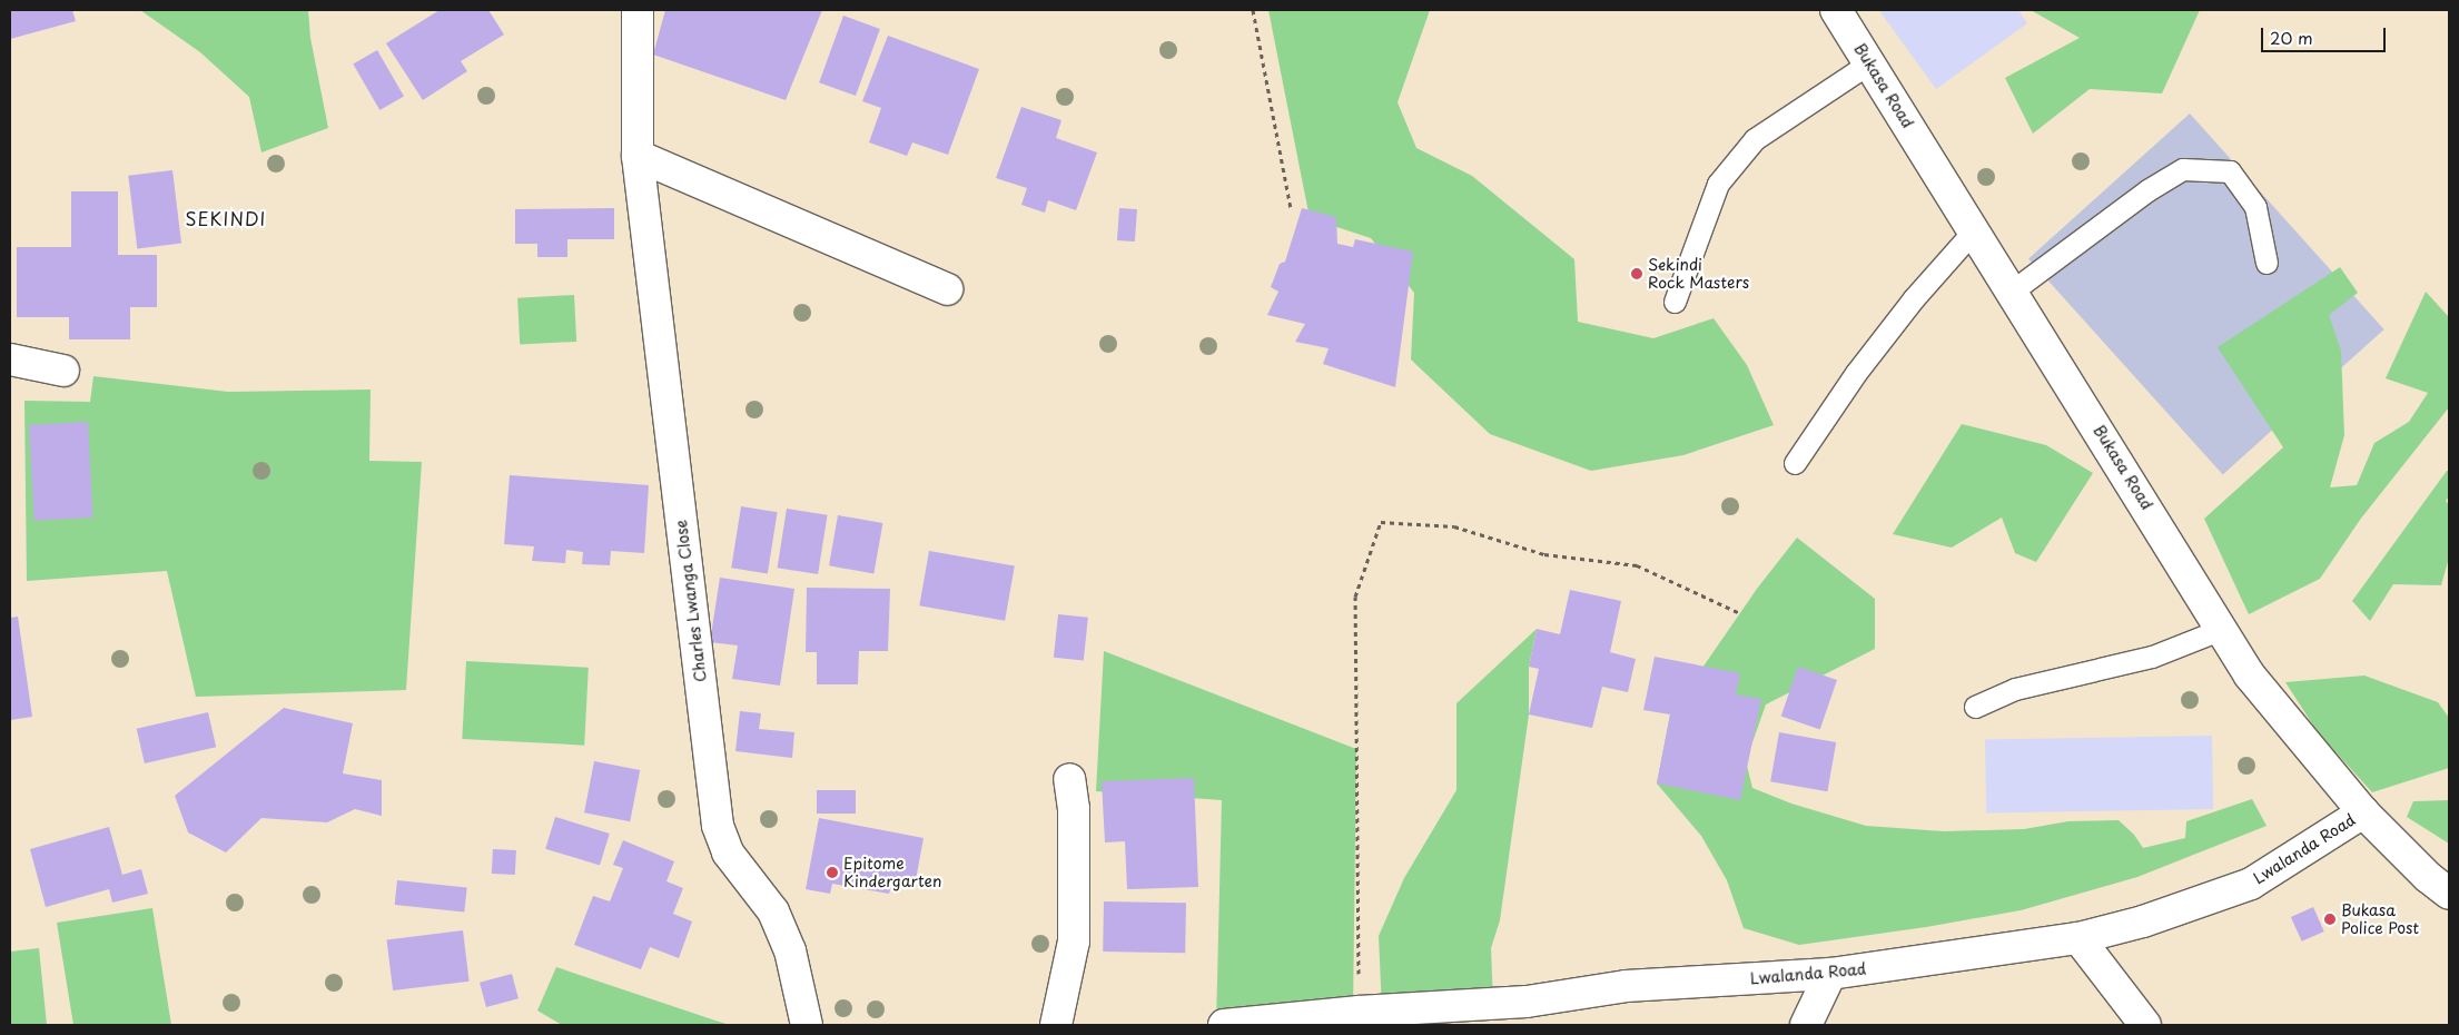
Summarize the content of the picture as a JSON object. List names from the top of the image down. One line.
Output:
{"streets":{"street":["Bukasa Road","Charles Lwanga Close","Lwalanda Road"]},"crossings":[["Bukasa Road","Lwalanda Road"]],"districts":["SEKINDI"],"places":["Sekindi Rock Masters","Epitome Kindergarten","Bukasa Police Post"],"scale_bar":"20 m"}
